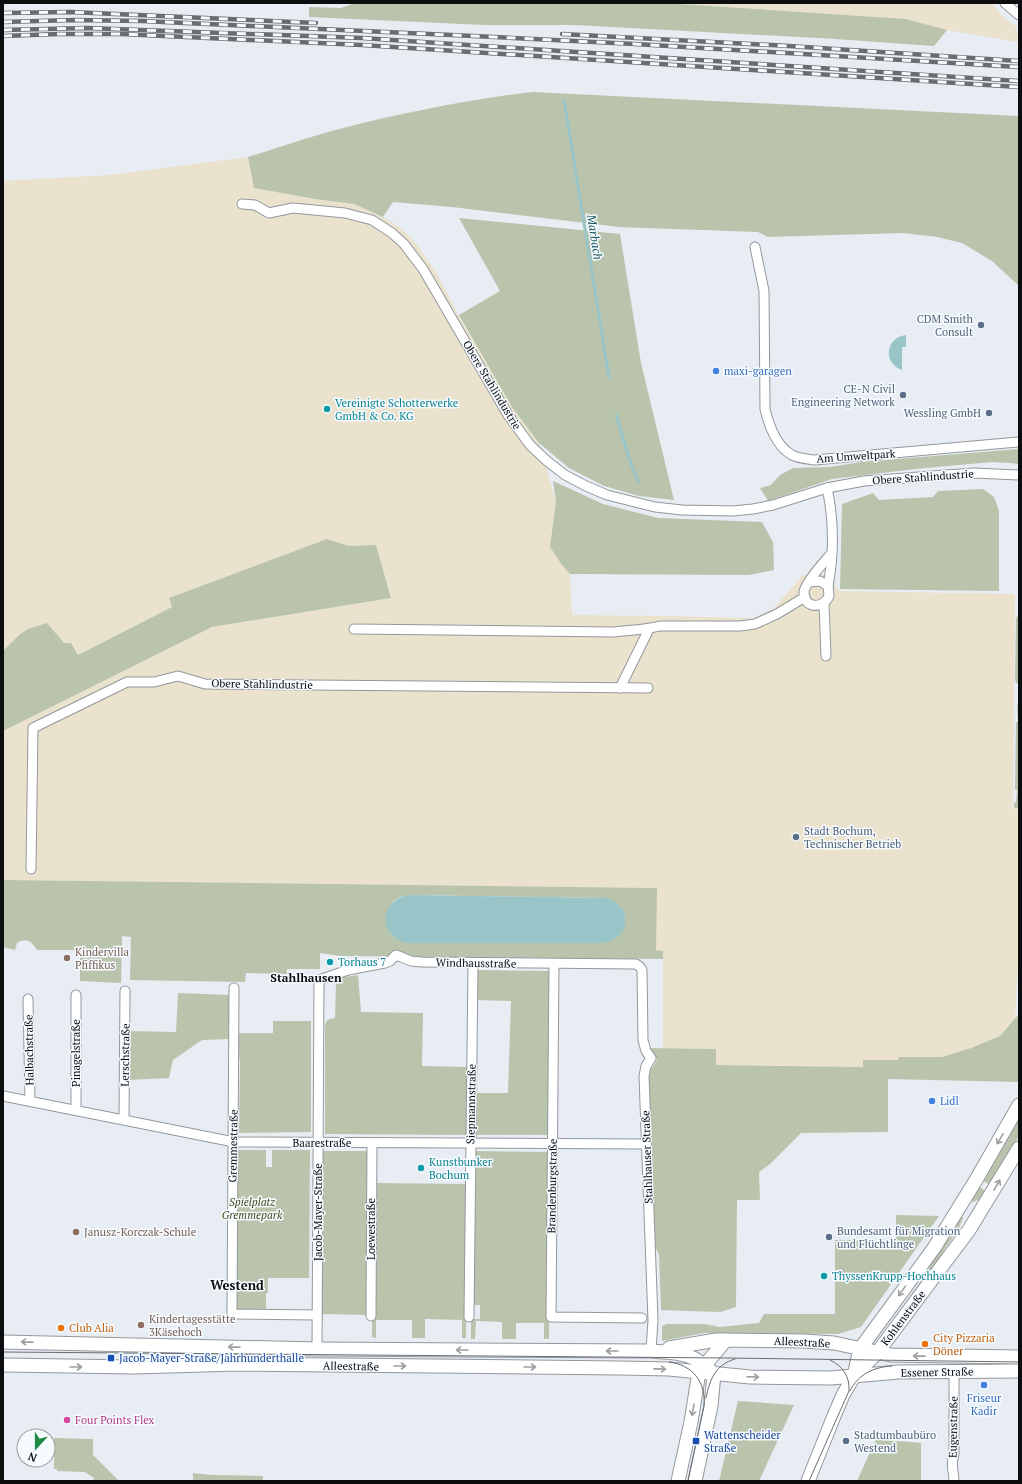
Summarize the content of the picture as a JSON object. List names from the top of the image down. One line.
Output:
{"streets":{"main road":["Kohlenstraße","Alleestraße","Essener Straße"],"street":["Obere Stahlindustrie","Am Umweltpark","Windhausstraße","Halbachstraße","Pinagelstraße","Lerschstraße","Siepmannstraße","Baarestraße","Gremmestraße","Stahlhauser Straße","Brandenburgstraße","Jacob-Mayer-Straße","Loewestraße","Eugenstraße"]},"crossings":[["Windhausstraße","Siepmannstraße"],["Windhausstraße","Stahlhauser Straße"],["Windhausstraße","Brandenburgstraße"],["Windhausstraße","Jacob-Mayer-Straße"],["Halbachstraße","Baarestraße"],["Pinagelstraße","Baarestraße"],["Lerschstraße","Baarestraße"],["Siepmannstraße","Baarestraße"],["Baarestraße","Gremmestraße"],["Baarestraße","Stahlhauser Straße"],["Baarestraße","Brandenburgstraße"],["Baarestraße","Jacob-Mayer-Straße"],["Baarestraße","Loewestraße"],["Gremmestraße","Jacob-Mayer-Straße"],["Stahlhauser Straße","Alleestraße"],["Jacob-Mayer-Straße","Alleestraße"],["Kohlenstraße","Alleestraße"],["Kohlenstraße","Essener Straße"],["Alleestraße","Essener Straße"],["Essener Straße","Eugenstraße"]],"districts":["Stahlhausen","Westend"],"water":["Marbach"],"parks":["Spielplatz Gremmepark"],"places":{"other":["CDM Smith Consult","maxi-garagen","CE-N Civil Engineering Network","Vereinigte Schotterwerke GmbH & Co. KG","Wessling GmbH","Stadt Bochum, Technischer Betrieb","Kindervilla Pfiffikus","Torhaus 7","Lidl","Kunstbunker Bochum","Janusz-Korczak-Schule","Bundesamt für Migration und Flüchtlinge","ThyssenKrupp-Hochhaus","Kindertagesstätte 3Käsehoch","Club Alia","City Pizzaria Döner","Friseur Kadir","Four Points Flex","Stadtumbaubüro Westend"],"transit":["Jacob-Mayer-Straße/Jahrhunderthalle","Wattenscheider Straße"]},"north":"bottom"}
